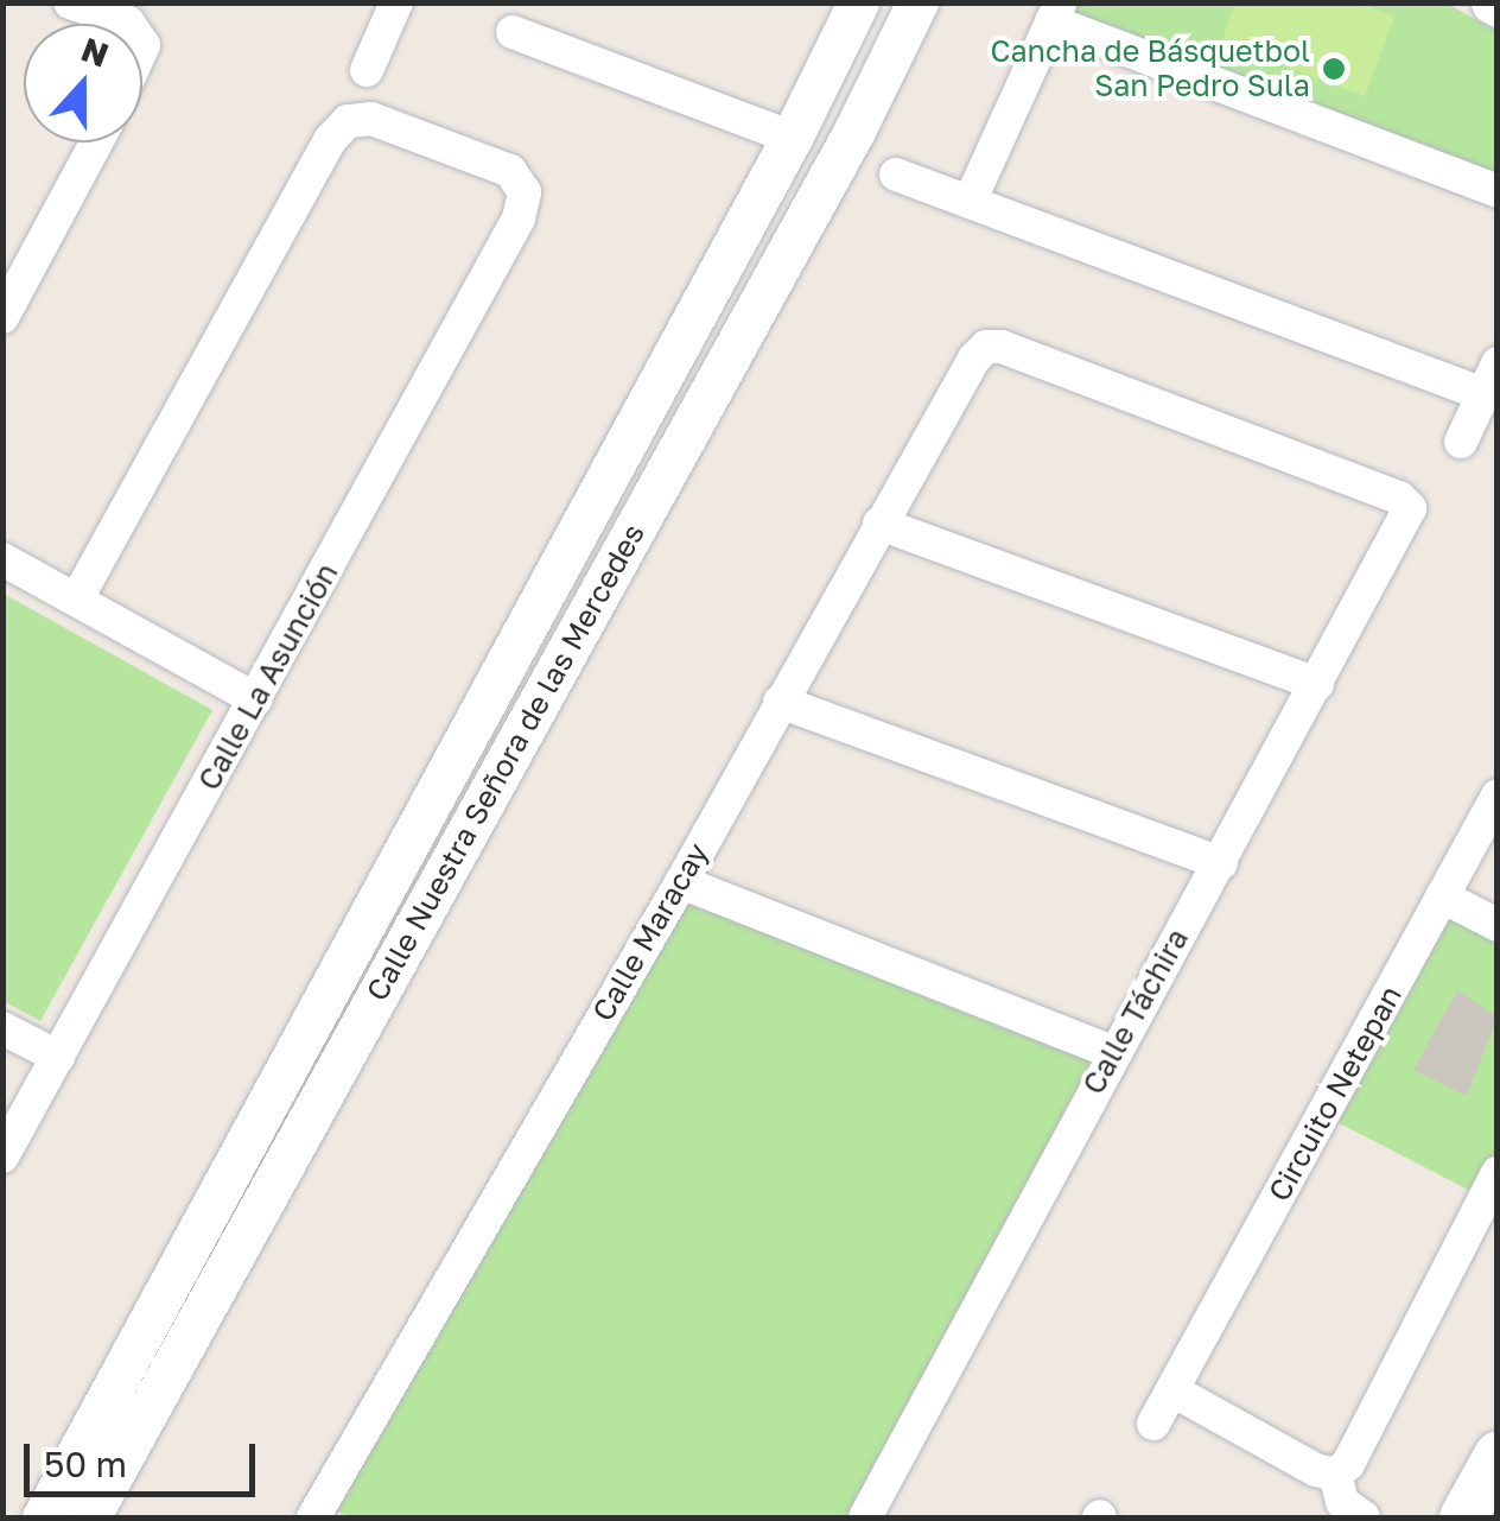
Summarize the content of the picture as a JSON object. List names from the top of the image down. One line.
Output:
{"streets":{"street":["Calle La Asunción","Calle Nuestra Señora de las Mercedes","Calle Maracay","Calle Táchira","Circuito Netepan"]},"crossings":[["Calle Maracay","Calle Táchira"]],"places":["Cancha de Básquetbol San Pedro Sula"],"scale_bar":"50 m","north":"top"}
